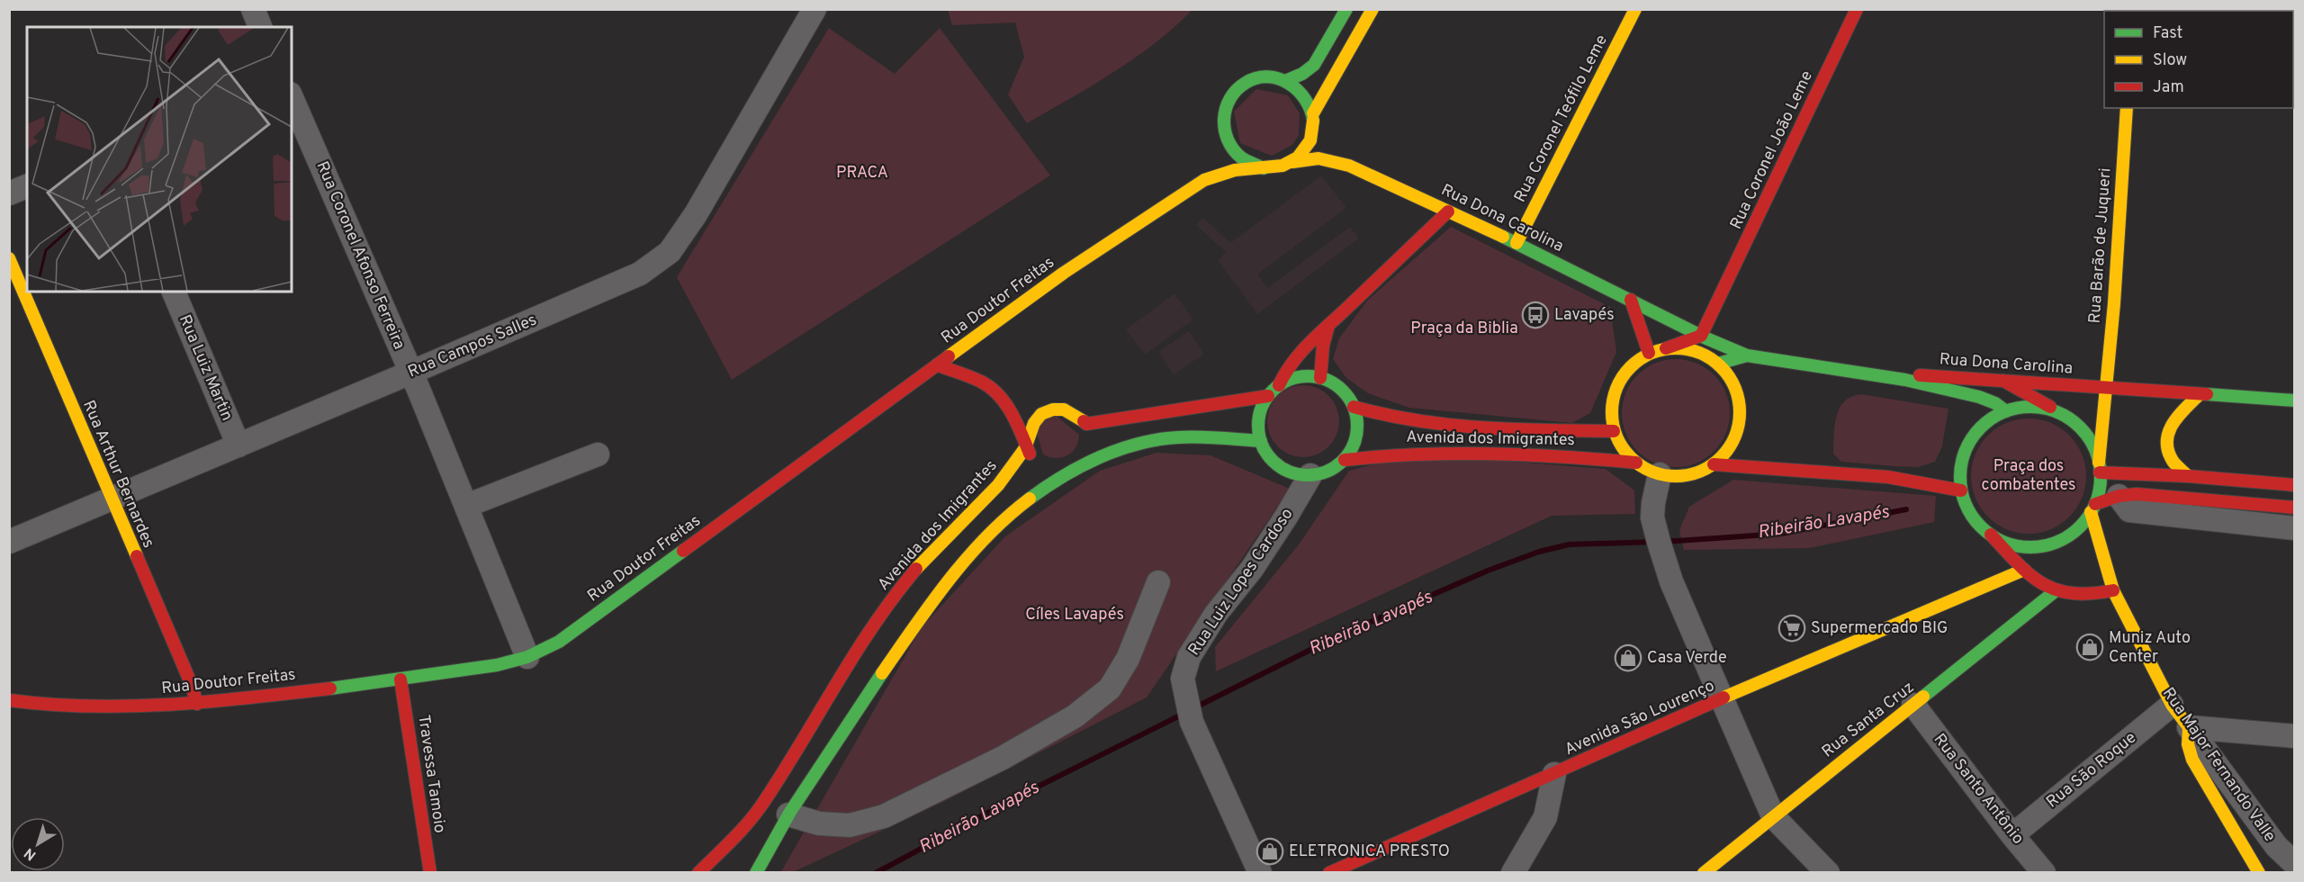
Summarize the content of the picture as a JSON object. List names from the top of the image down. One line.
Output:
{"streets":{"main road":["Rua Coronel Teófilo Leme","Rua Coronel João Leme","Rua Dona Carolina","Rua Barão de Juqueri","Rua Doutor Freitas","Avenida dos Imigrantes","Rua Arthur Bernardes","Avenida São Lourenço","Rua Santa Cruz","Rua Major Fernando Valle","Travessa Tamoio"],"street":["Rua Coronel Afonso Ferreira","Rua Campos Salles","Rua Luiz Martin","Rua Luiz Lopes Cardoso","Rua São Roque","Rua Santo Antônio"]},"crossings":[["Rua Coronel Teófilo Leme","Rua Dona Carolina"],["Rua Coronel João Leme","Rua Dona Carolina"],["Rua Dona Carolina","Rua Barão de Juqueri"],["Rua Dona Carolina","Rua Doutor Freitas"],["Rua Dona Carolina","Avenida dos Imigrantes"],["Rua Dona Carolina","Rua Major Fernando Valle"],["Rua Coronel Afonso Ferreira","Rua Doutor Freitas"],["Rua Coronel Afonso Ferreira","Rua Campos Salles"],["Rua Doutor Freitas","Rua Arthur Bernardes"],["Rua Doutor Freitas","Travessa Tamoio"],["Rua Campos Salles","Rua Luiz Martin"],["Rua Campos Salles","Rua Arthur Bernardes"],["Avenida dos Imigrantes","Rua Luiz Lopes Cardoso"],["Avenida dos Imigrantes","Rua Major Fernando Valle"],["Rua Santa Cruz","Rua Santo Antônio"],["Rua Major Fernando Valle","Rua São Roque"],["Rua São Roque","Rua Santo Antônio"]],"water":["Ribeirão Lavapés"],"parks":["PRACA","Praça da Biblia","Praça dos combatentes","Cíles Lavapés"],"places":{"bus stop":["Lavapés"],"supermarket":["Supermercado BIG"],"shop":["Muniz Auto Center","Casa Verde","ELETRONICA PRESTO"]},"legend":["Fast","Slow","Jam"],"north":"bottom left"}
